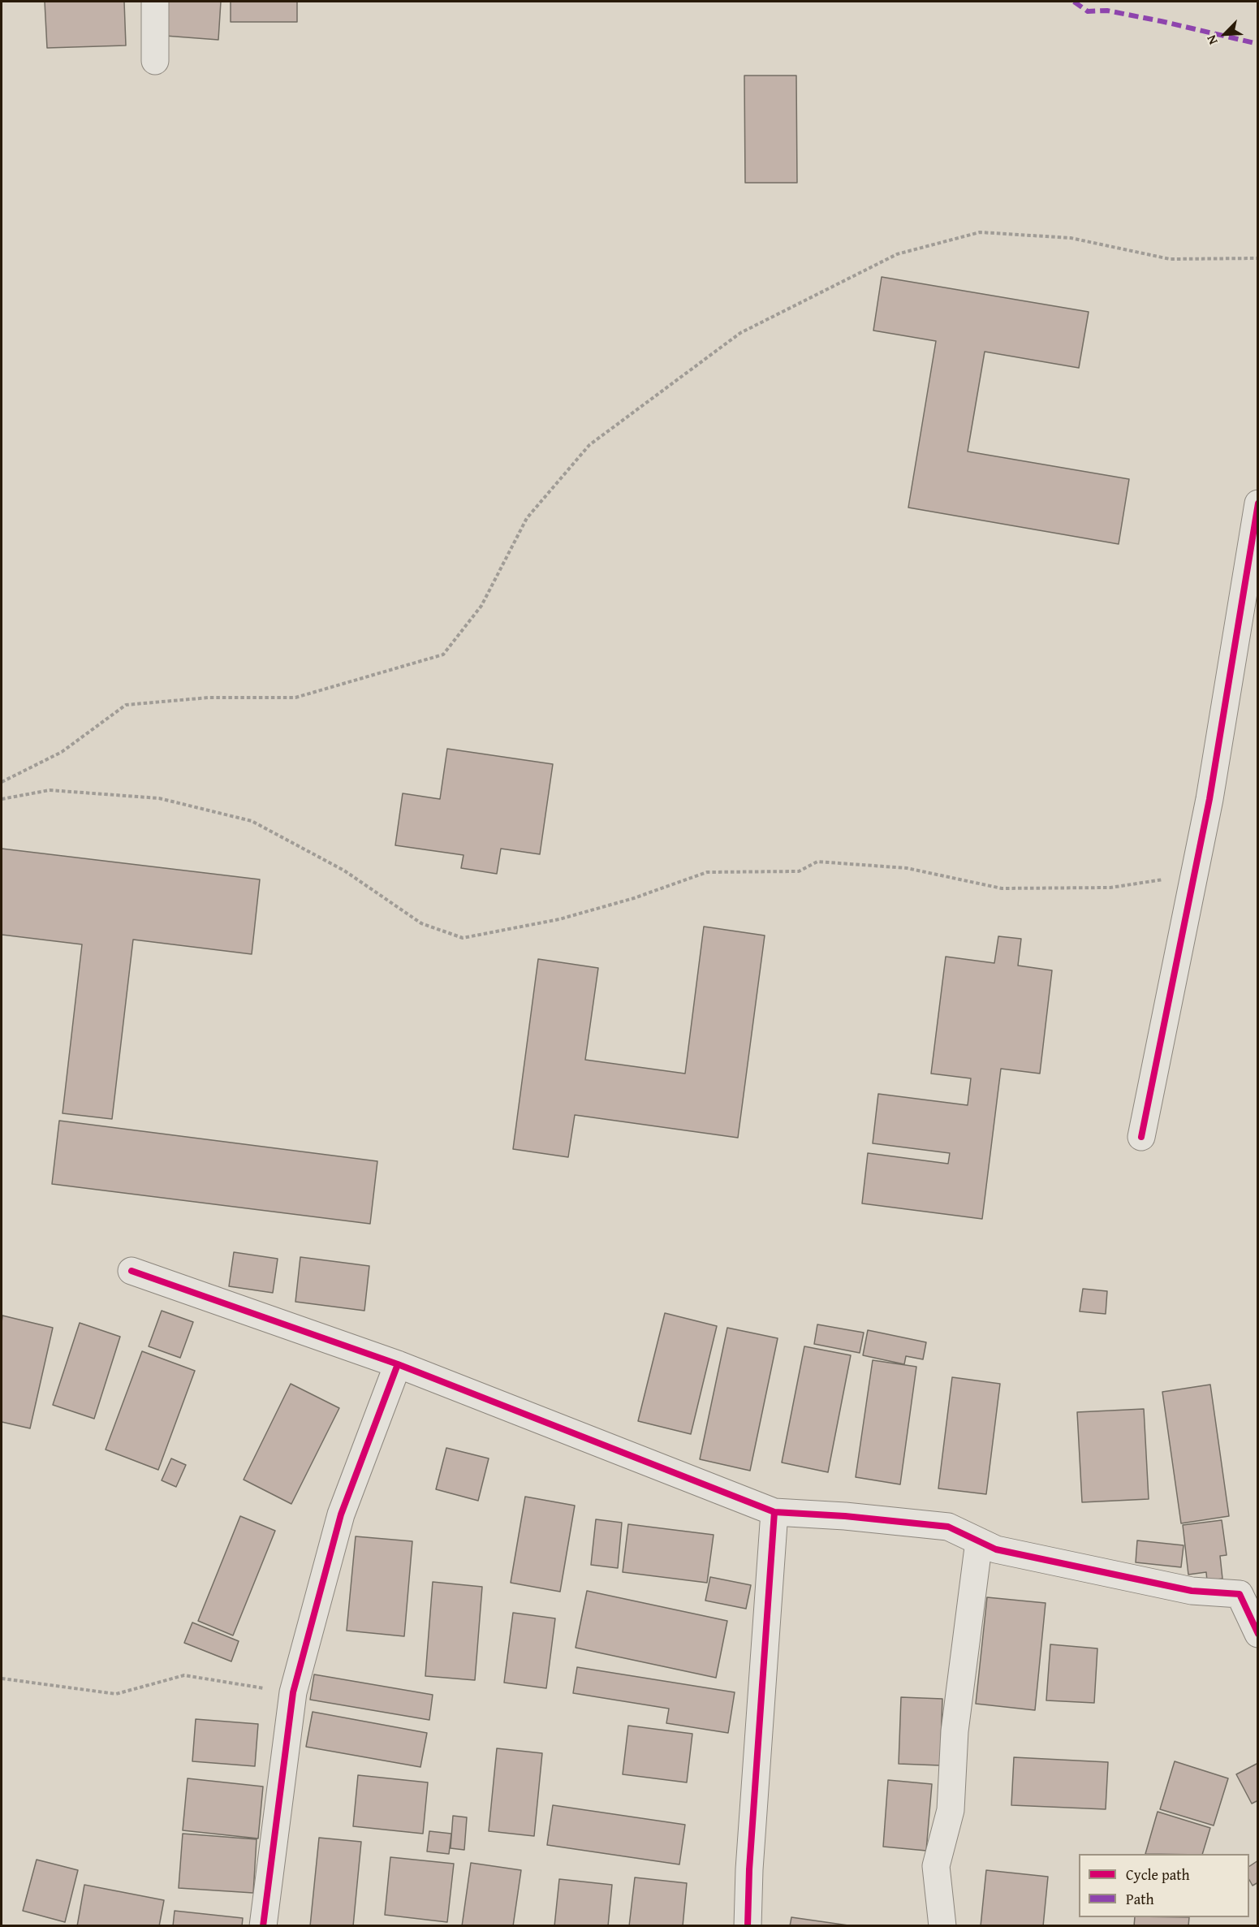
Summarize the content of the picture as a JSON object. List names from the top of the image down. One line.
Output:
{"legend":["Cycle path","Path"],"north":"bottom left"}
